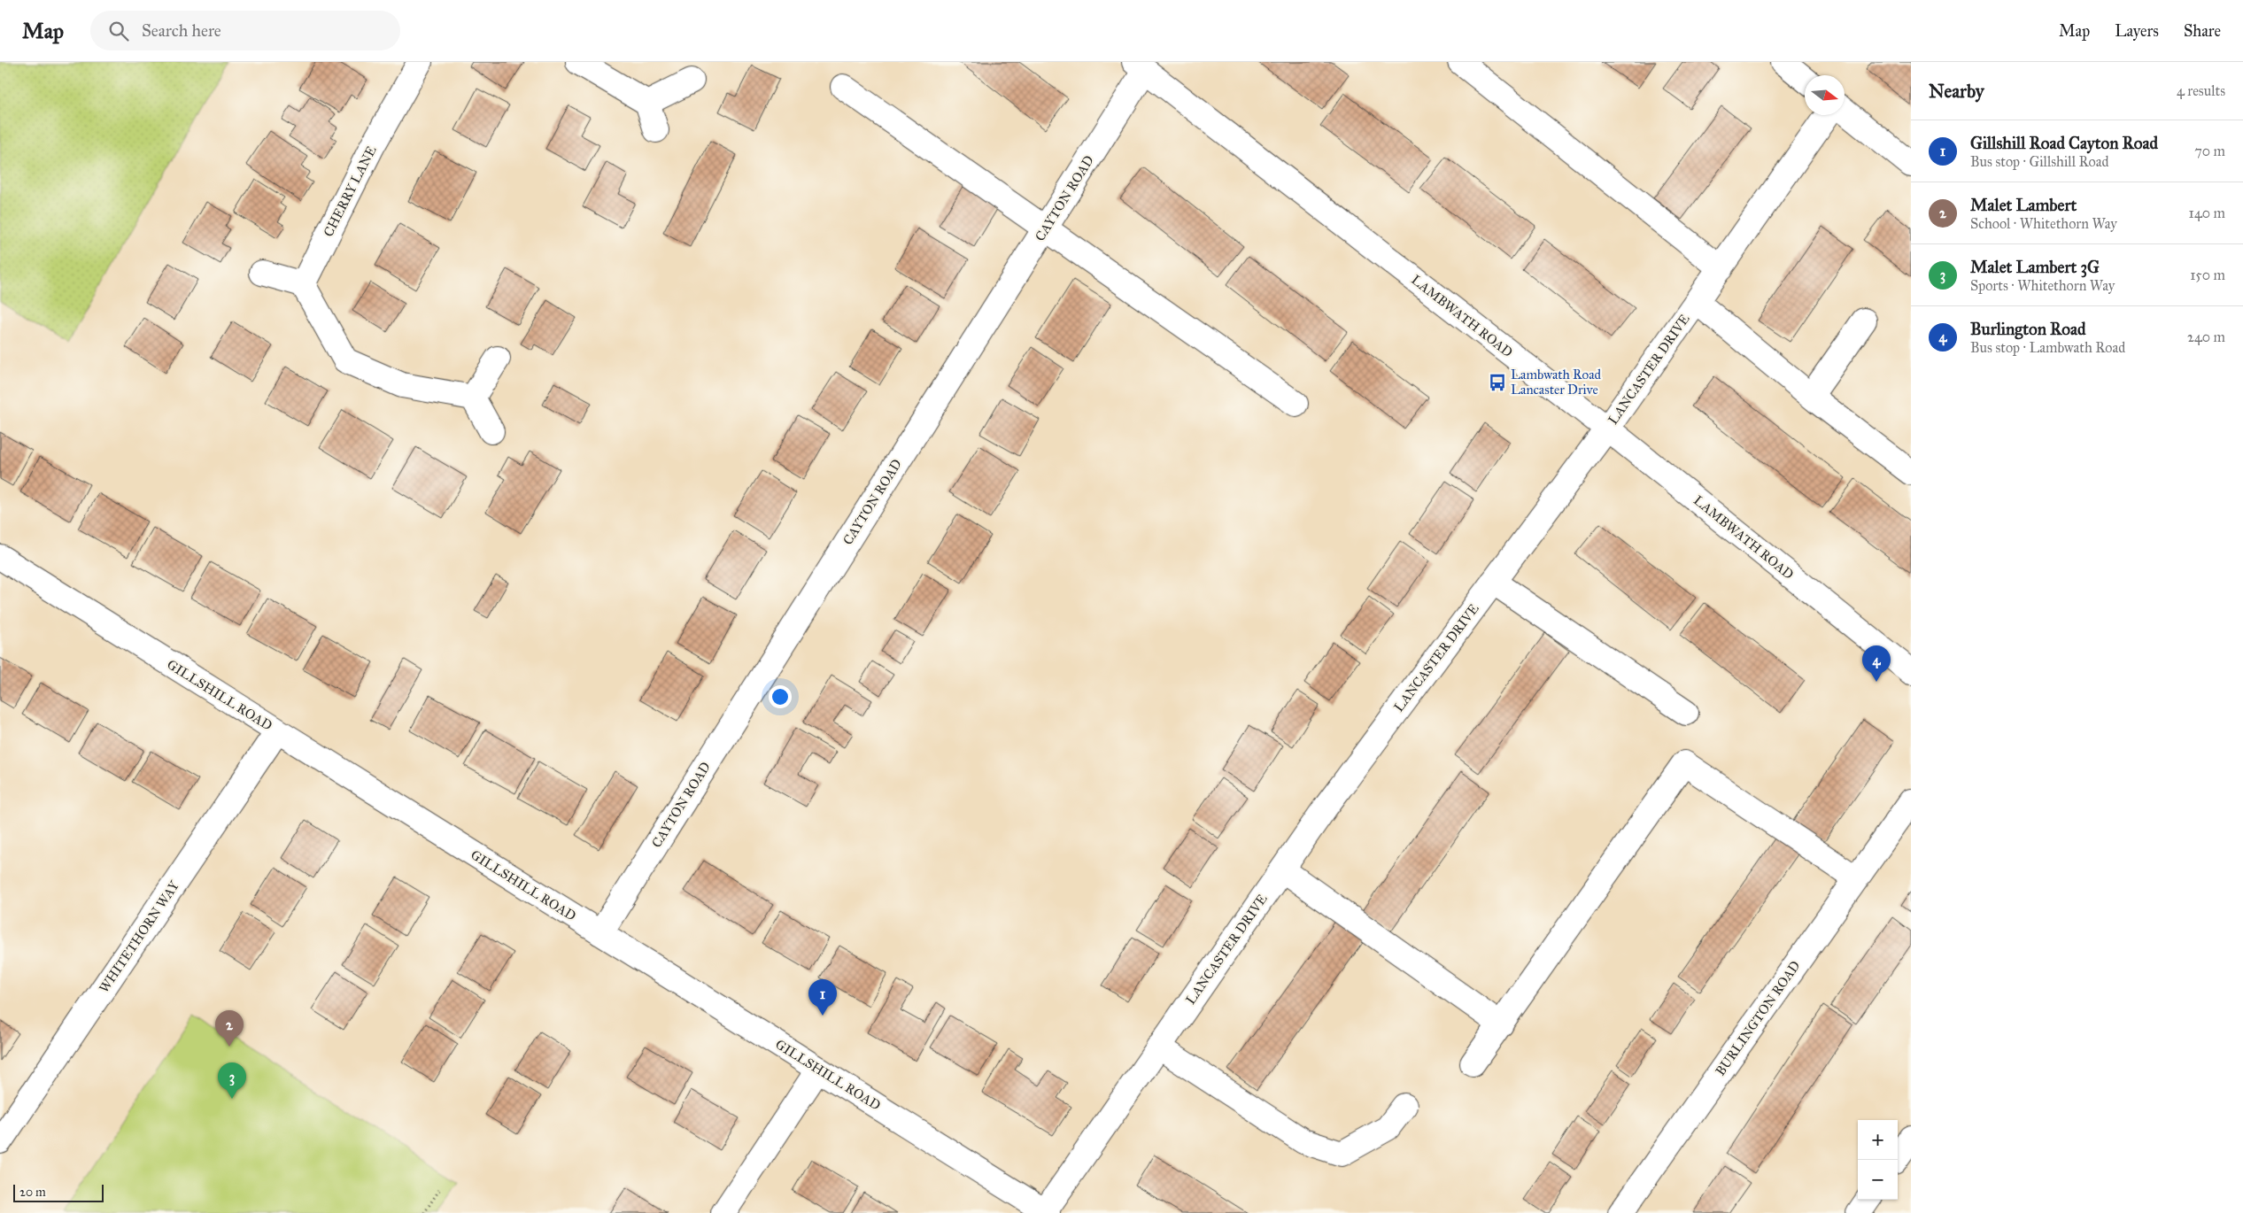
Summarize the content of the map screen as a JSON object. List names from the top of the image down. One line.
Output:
{"streets":{"street":["CHERRY LANE","CAYTON ROAD","LAMBWATH ROAD","LANCASTER DRIVE","GILLSHILL ROAD","WHITETHORN WAY","BURLINGTON ROAD"]},"crossings":[["CAYTON ROAD","LAMBWATH ROAD"],["CAYTON ROAD","GILLSHILL ROAD"],["LAMBWATH ROAD","LANCASTER DRIVE"],["LANCASTER DRIVE","GILLSHILL ROAD"],["GILLSHILL ROAD","WHITETHORN WAY"]],"places":{"bus stop":["Lambwath Road Lancaster Drive"]},"scale_bar":"20 m","north":"right","page":{"header":"Map","search":"Search here","nav":["Map","Layers","Share"],"heading":["Nearby","4 results"],"list":[{"mark":"1","name":"Gillshill Road Cayton Road","note":"Bus stop · Gillshill Road","value":"70 m"},{"mark":"2","name":"Malet Lambert","note":"School · Whitethorn Way","value":"140 m"},{"mark":"3","name":"Malet Lambert 3G","note":"Sports · Whitethorn Way","value":"150 m"},{"mark":"4","name":"Burlington Road","note":"Bus stop · Lambwath Road","value":"240 m"}],"pins":["4","1","2","3"],"map_buttons":["+","−"],"scale":"20 m"}}
